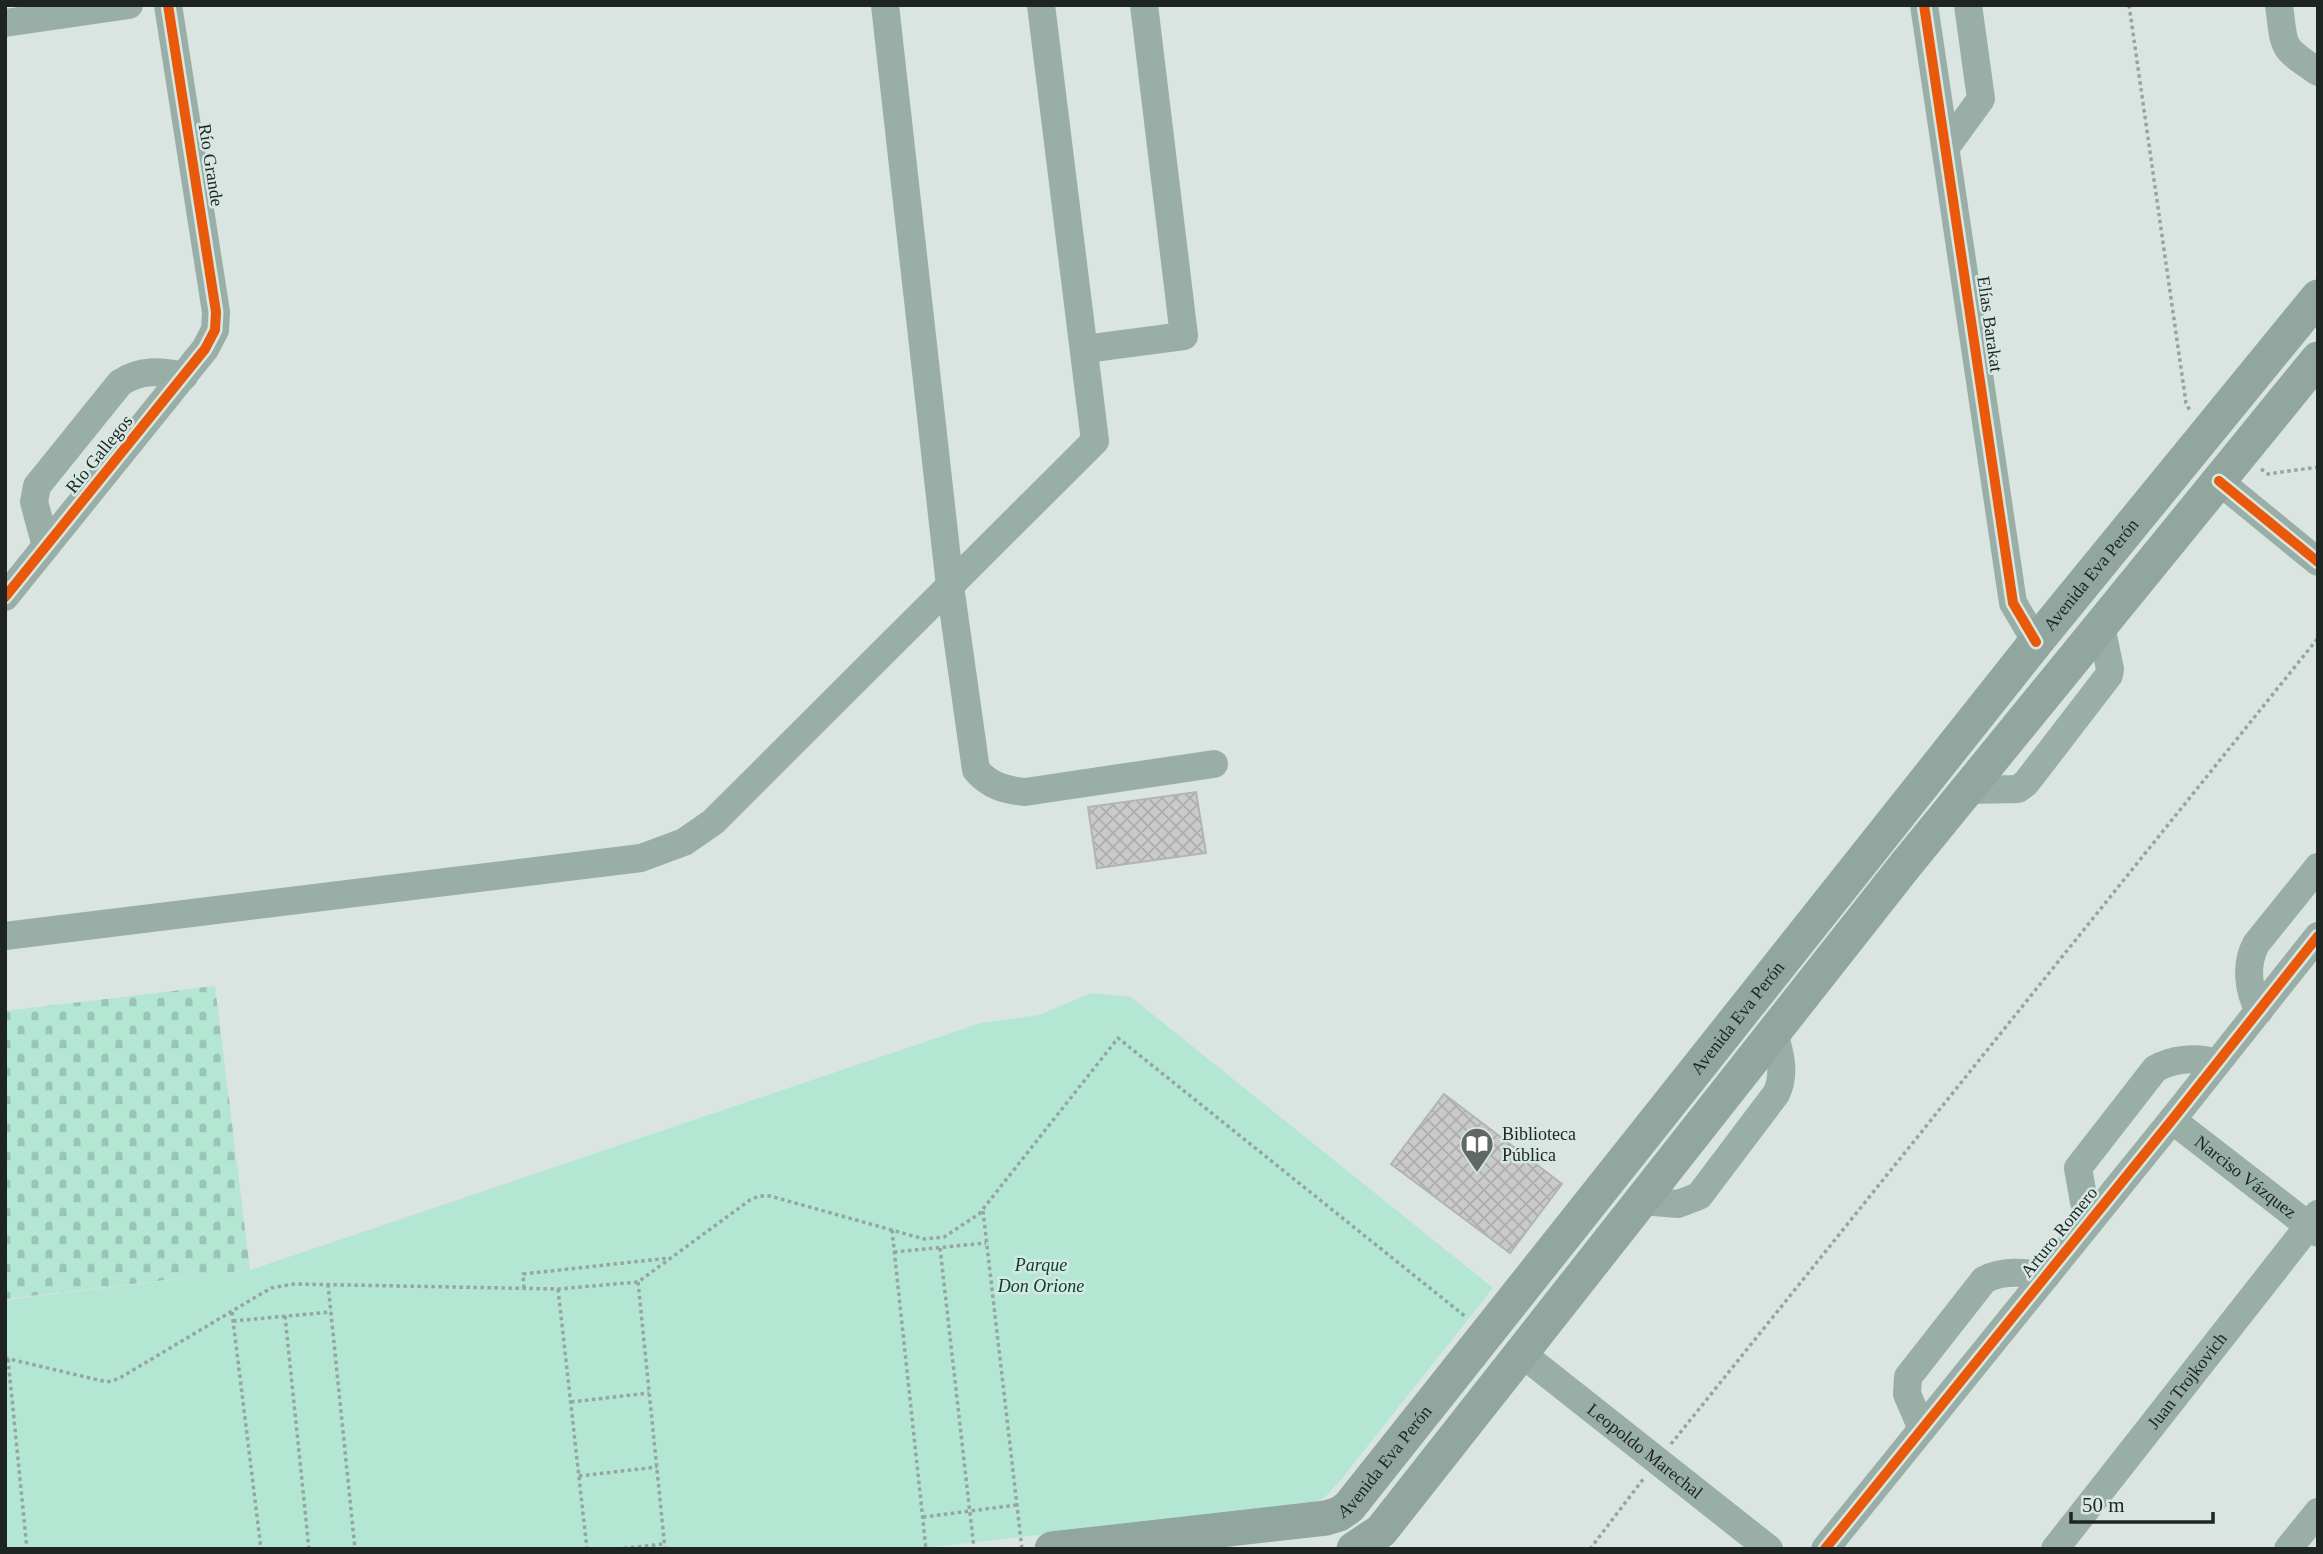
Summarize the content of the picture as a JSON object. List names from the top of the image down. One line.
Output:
{"streets":{"main road":["Avenida Eva Perón"],"street":["Río Grande","Elías Barakat","Río Gallegos","Narciso Vázquez","Arturo Romero","Juan Trojkovich","Leopoldo Marechal"]},"crossings":[["Río Grande","Río Gallegos"],["Elías Barakat","Avenida Eva Perón"],["Avenida Eva Perón","Leopoldo Marechal"],["Narciso Vázquez","Arturo Romero"],["Narciso Vázquez","Juan Trojkovich"]],"parks":["Parque Don Orione"],"places":{"library":["Biblioteca Pública"]},"scale_bar":"50 m"}
